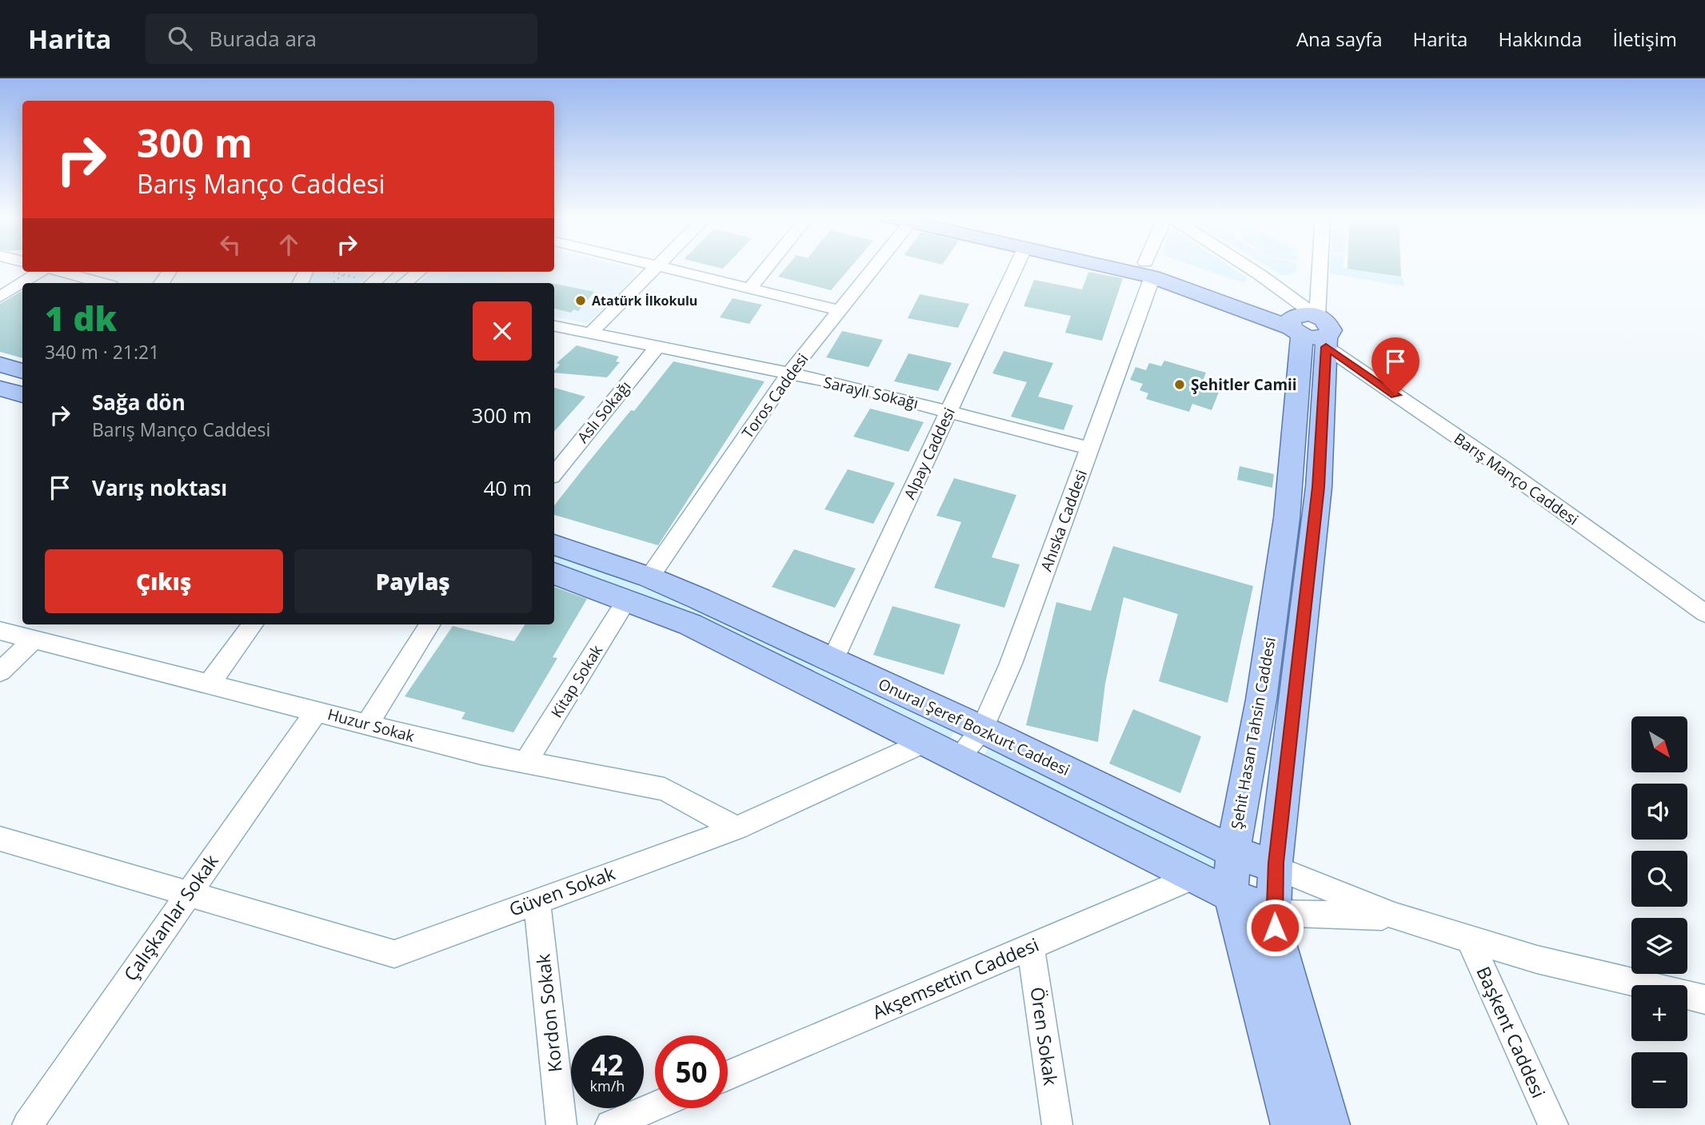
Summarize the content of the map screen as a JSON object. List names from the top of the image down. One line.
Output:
{"streets":{"main road":["Onural Şeref Bozkurt Caddesi","Şehit Hasan Tahsin Caddesi"],"street":["Saraylı Sokağı","Toros Caddesi","Aslı Sokağı","Alpay Caddesi","Barış Manço Caddesi","Ahıska Caddesi","Kitap Sokak","Huzur Sokak","Güven Sokak","Çalışkanlar Sokak","Akşemsettin Caddesi","Kordon Sokak","Başkent Caddesi","Ören Sokak"]},"crossings":[["Saraylı Sokağı","Toros Caddesi"],["Saraylı Sokağı","Aslı Sokağı"],["Saraylı Sokağı","Alpay Caddesi"],["Saraylı Sokağı","Ahıska Caddesi"],["Toros Caddesi","Onural Şeref Bozkurt Caddesi"],["Alpay Caddesi","Onural Şeref Bozkurt Caddesi"],["Barış Manço Caddesi","Şehit Hasan Tahsin Caddesi"],["Ahıska Caddesi","Onural Şeref Bozkurt Caddesi"],["Kitap Sokak","Huzur Sokak"],["Kitap Sokak","Onural Şeref Bozkurt Caddesi"],["Huzur Sokak","Güven Sokak"],["Huzur Sokak","Çalışkanlar Sokak"],["Onural Şeref Bozkurt Caddesi","Şehit Hasan Tahsin Caddesi"],["Onural Şeref Bozkurt Caddesi","Güven Sokak"],["Onural Şeref Bozkurt Caddesi","Akşemsettin Caddesi"],["Onural Şeref Bozkurt Caddesi","Başkent Caddesi"],["Güven Sokak","Çalışkanlar Sokak"],["Güven Sokak","Kordon Sokak"],["Akşemsettin Caddesi","Ören Sokak"]],"places":["Atatürk İlkokulu","Şehitler Camii"],"north":"bottom right","page":{"header":"Harita","search":"Burada ara","nav":["Ana sayfa","Harita","Hakkında","İletişim"],"turn":["300 m","Barış Manço Caddesi"],"heading":["1 dk","340 m · 21:21"],"list":[{"name":"Sağa dön","note":"Barış Manço Caddesi","value":"300 m"},{"name":"Varış noktası","value":"40 m"}],"buttons":["Çıkış","Paylaş"],"map_buttons":["+","−"],"speed":"42 km/h","limit":"50"}}
